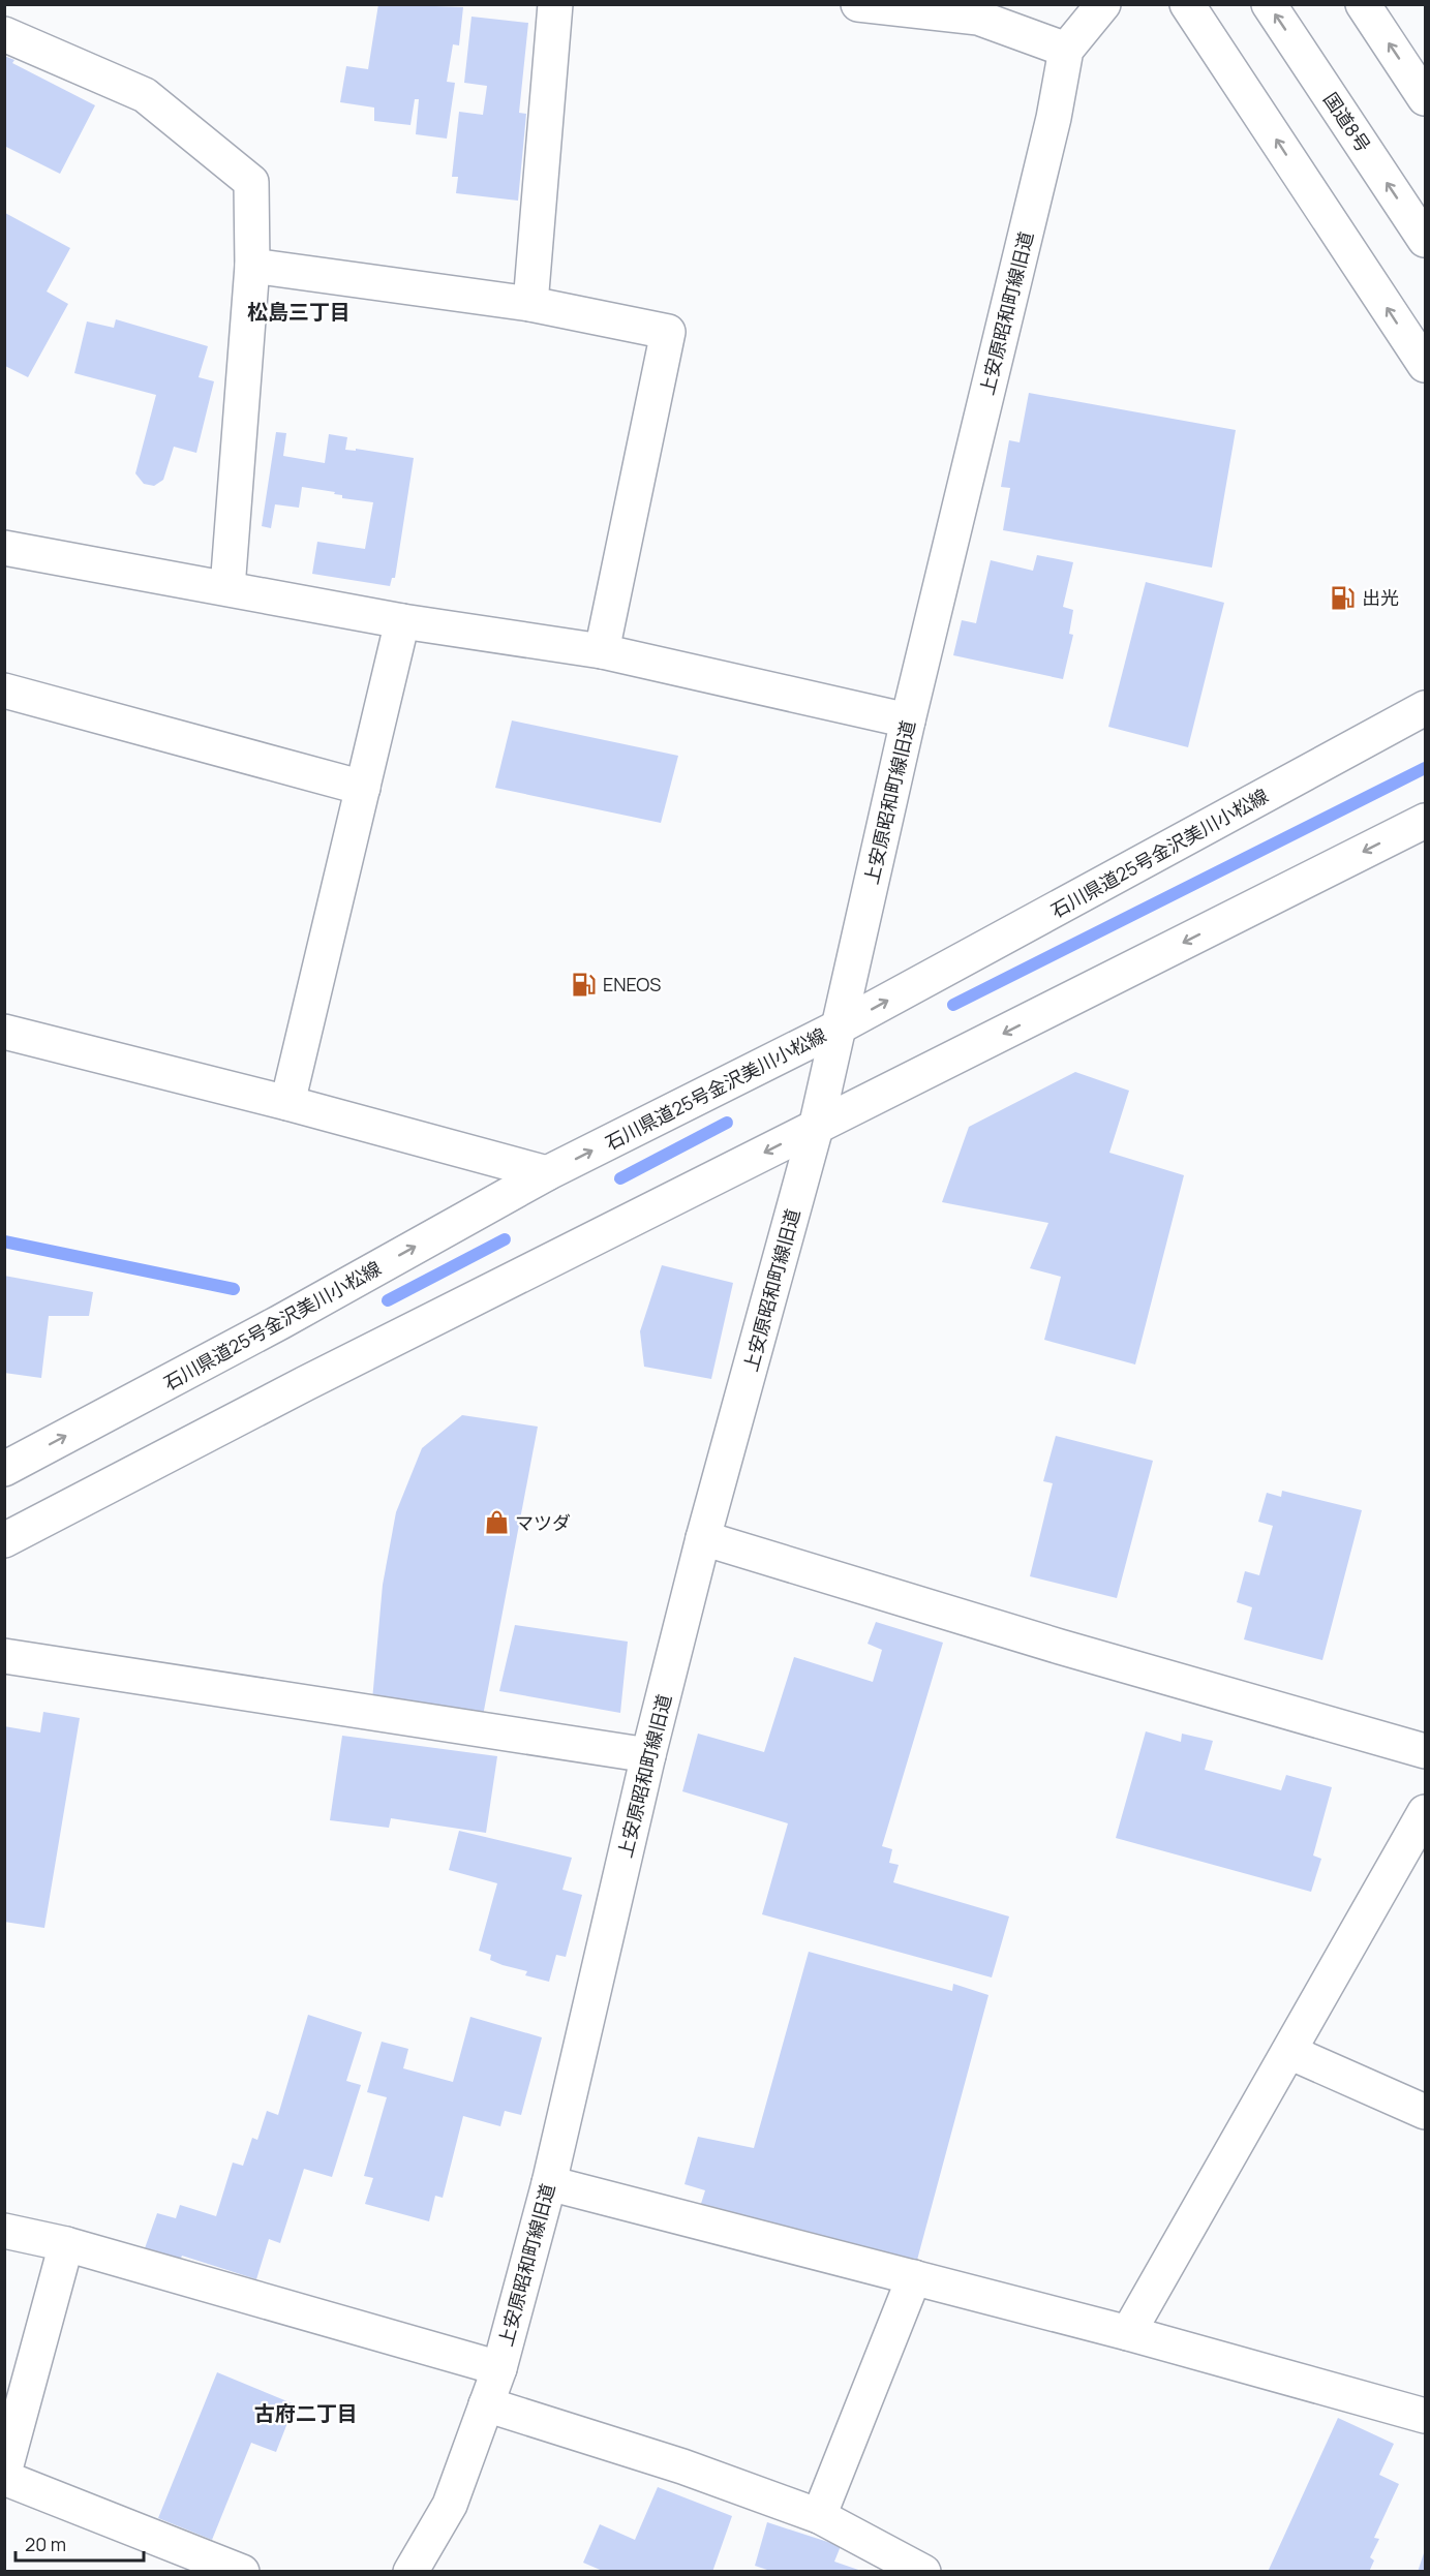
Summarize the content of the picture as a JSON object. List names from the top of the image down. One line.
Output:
{"streets":{"main road":["国道8号","上安原昭和町線旧道","石川県道25号金沢美川小松線"]},"crossings":[["上安原昭和町線旧道","石川県道25号金沢美川小松線"]],"districts":["松島三丁目","古府二丁目"],"places":{"fuel station":["出光","ENEOS"],"shop":["マツダ"]},"scale_bar":"20 m"}
